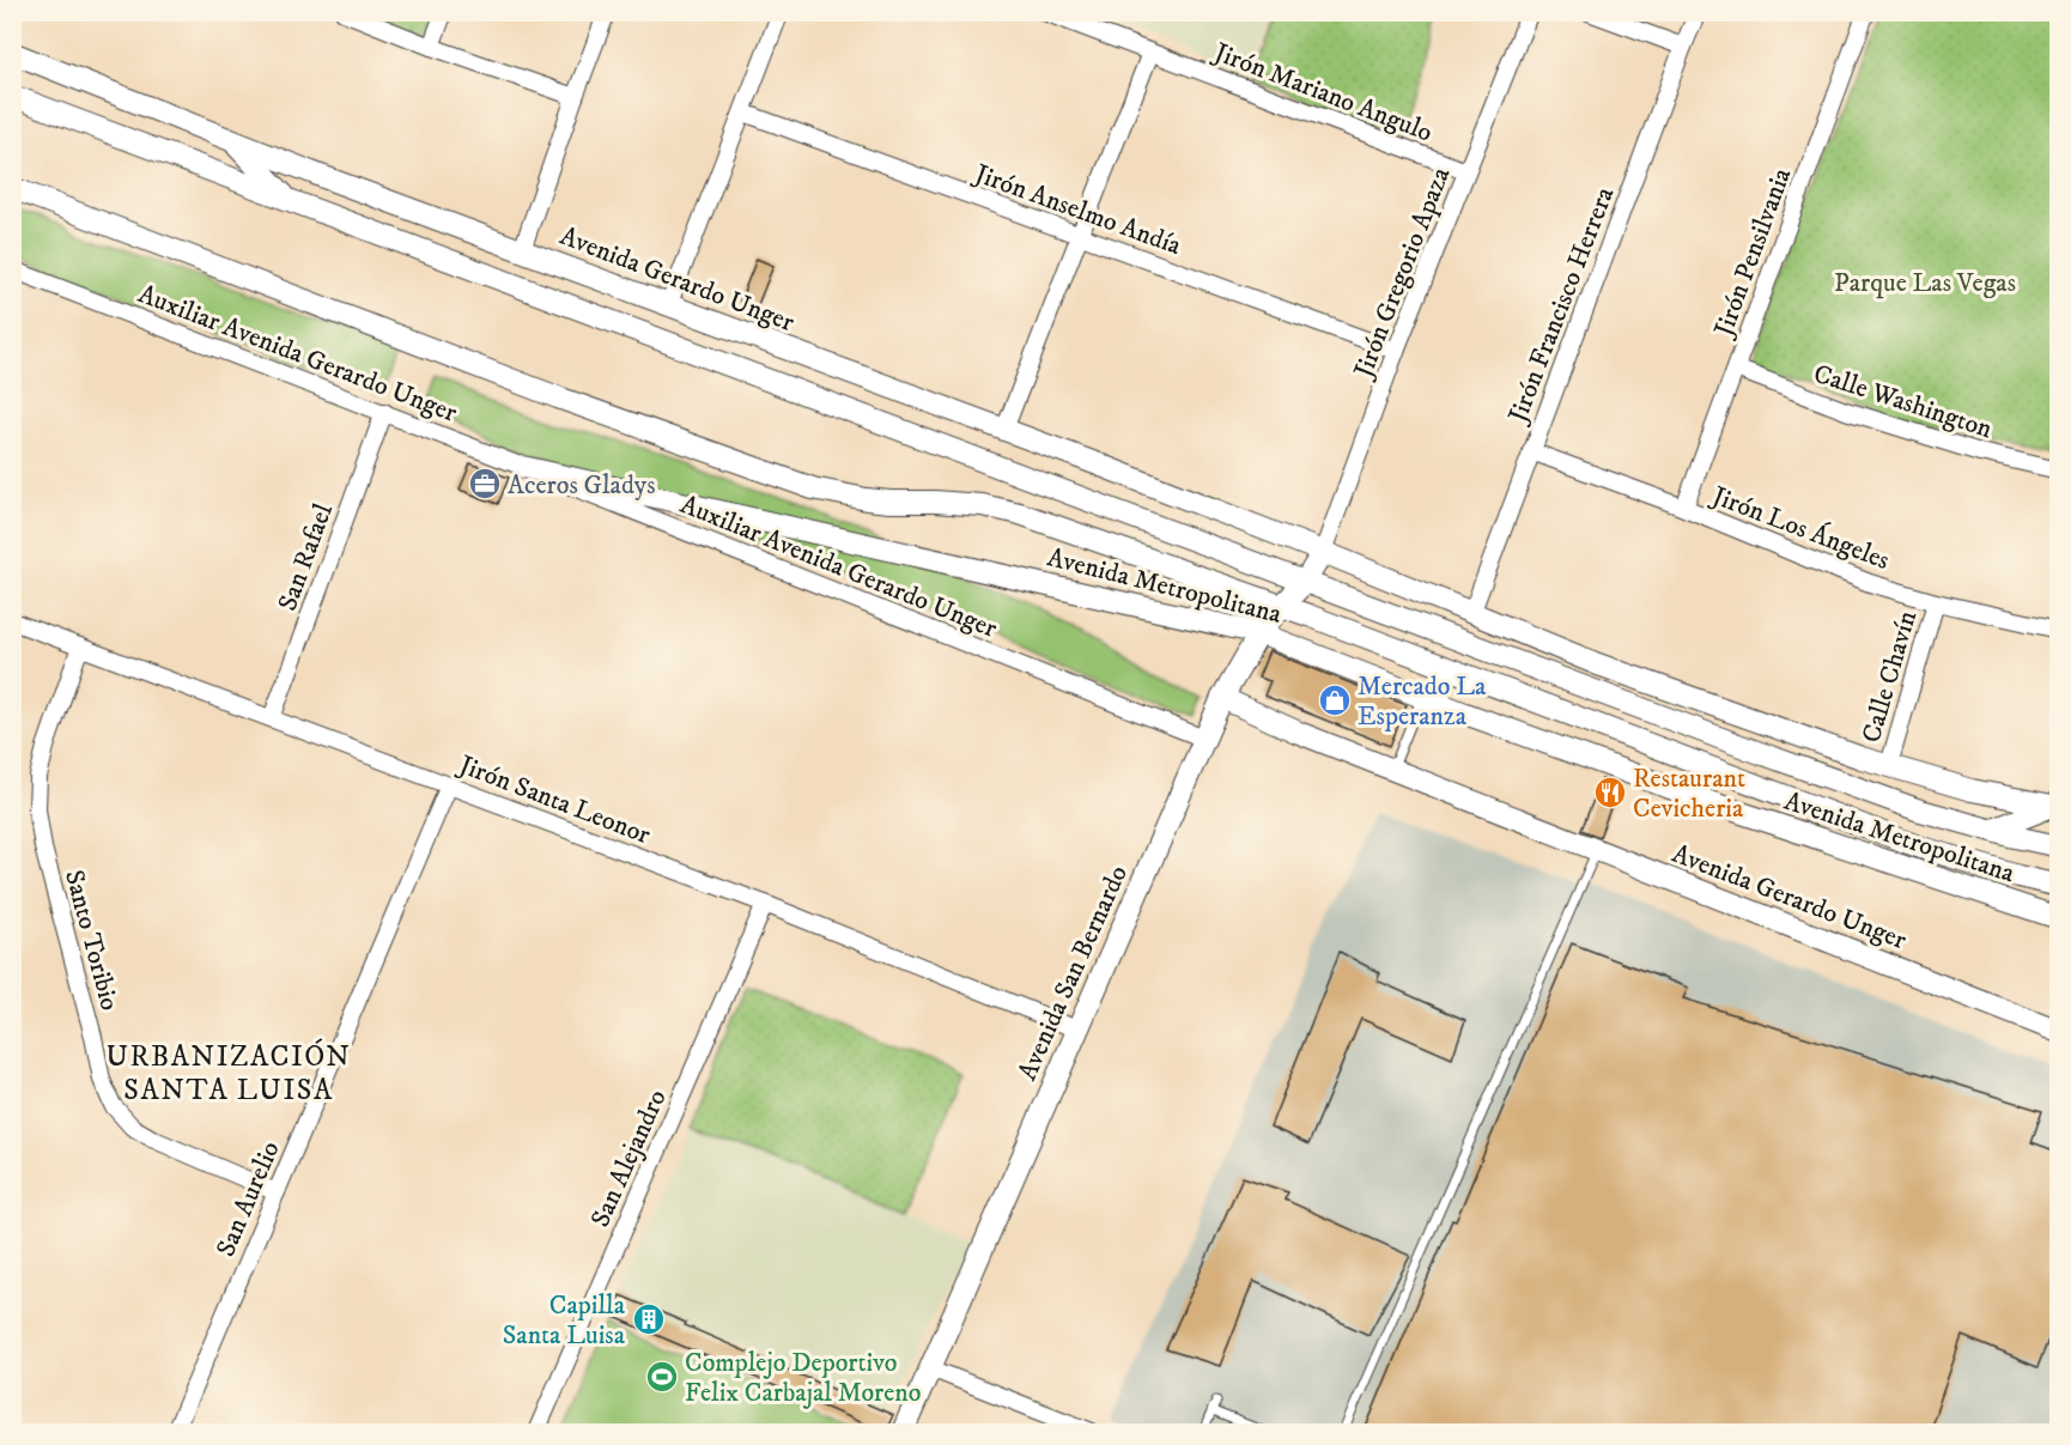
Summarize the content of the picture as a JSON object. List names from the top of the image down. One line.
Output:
{"streets":{"street":["Jirón Mariano Angulo","Jirón Anselmo Andía","Jirón Pensilvania","Jirón Gregorio Apaza","Avenida Gerardo Unger","Jirón Francisco Herrera","Auxiliar Avenida Gerardo Unger","Calle Washington","Jirón Los Ángeles","San Rafael","Avenida Metropolitana","Calle Chavín","Jirón Santa Leonor","Santo Toribio","Avenida San Bernardo","San Alejandro","San Aurelio"]},"crossings":[["Jirón Mariano Angulo","Jirón Gregorio Apaza"],["Jirón Anselmo Andía","Jirón Gregorio Apaza"],["Jirón Pensilvania","Calle Washington"],["Jirón Pensilvania","Jirón Los Ángeles"],["Jirón Gregorio Apaza","Avenida Gerardo Unger"],["Jirón Gregorio Apaza","Avenida San Bernardo"],["Avenida Gerardo Unger","Avenida San Bernardo"],["Jirón Francisco Herrera","Jirón Los Ángeles"],["Auxiliar Avenida Gerardo Unger","San Rafael"],["Auxiliar Avenida Gerardo Unger","Avenida Metropolitana"],["Auxiliar Avenida Gerardo Unger","Avenida San Bernardo"],["Jirón Los Ángeles","Calle Chavín"],["San Rafael","Jirón Santa Leonor"],["Avenida Metropolitana","Avenida San Bernardo"],["Jirón Santa Leonor","Santo Toribio"],["Jirón Santa Leonor","Avenida San Bernardo"],["Jirón Santa Leonor","San Alejandro"],["Jirón Santa Leonor","San Aurelio"],["Santo Toribio","San Aurelio"]],"districts":["URBANIZACIÓN SANTA LUISA"],"parks":["Parque Las Vegas"],"places":{"office":["Aceros Gladys"],"shop":["Mercado La Esperanza"],"restaurant":["Restaurant Cevicheria"],"building":["Capilla Santa Luisa"],"sports":["Complejo Deportivo Felix Carbajal Moreno"]}}
